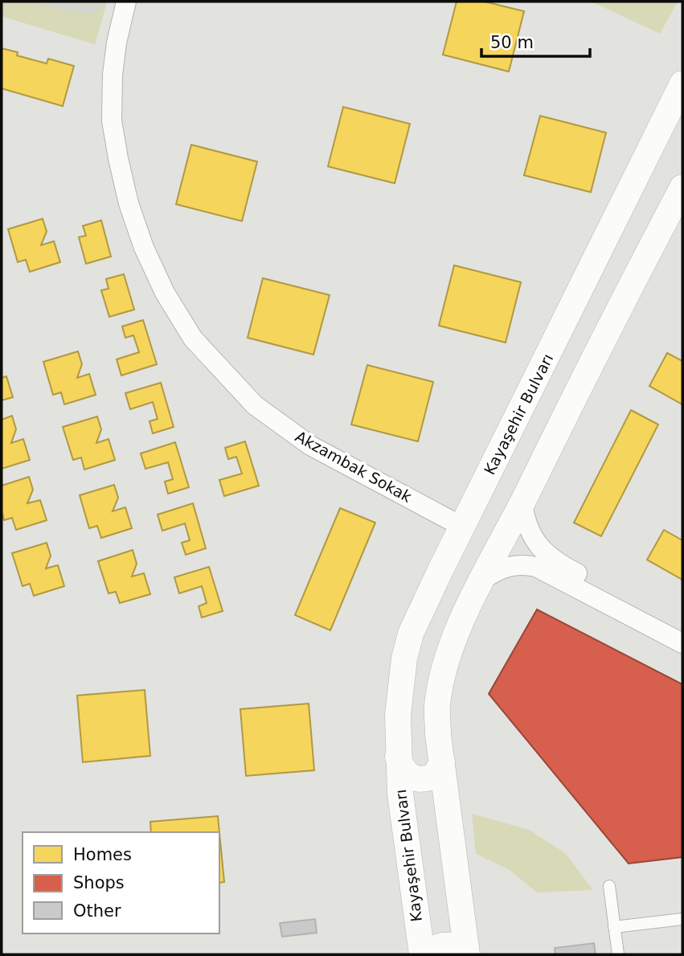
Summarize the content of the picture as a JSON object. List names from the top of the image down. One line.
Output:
{"streets":{"main road":["Kayaşehir Bulvarı"],"street":["Akzambak Sokak"]},"crossings":[["Kayaşehir Bulvarı","Akzambak Sokak"]],"legend":["Homes","Shops","Other"],"scale_bar":"50 m"}
